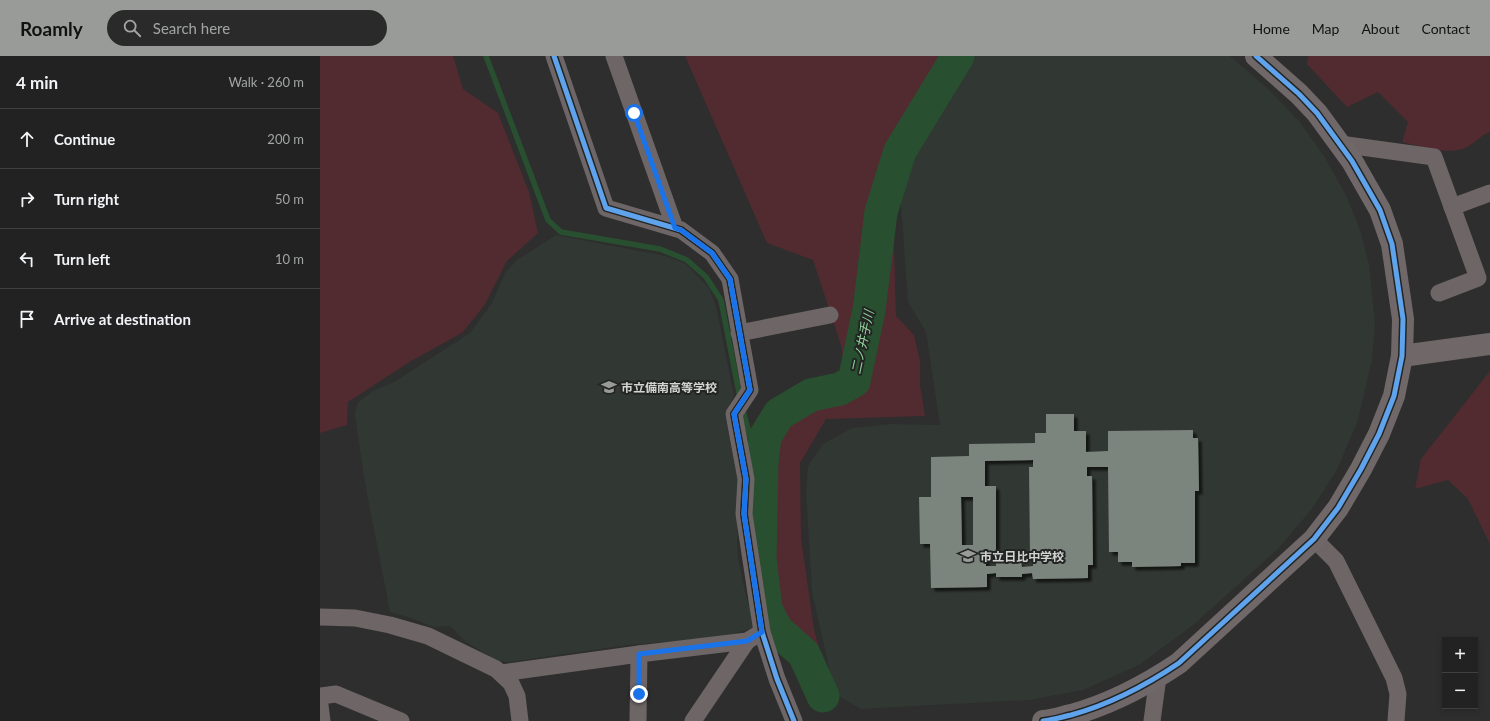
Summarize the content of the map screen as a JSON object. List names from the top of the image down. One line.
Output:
{"water":["二ノ井手川"],"places":{"school or university":["市立備南高等学校","市立日比中学校"]},"page":{"header":"Roamly","search":"Search here","nav":["Home","Map","About","Contact"],"heading":["4 min","Walk · 260 m"],"list":[["Continue","200 m"],["Turn right","50 m"],["Turn left","10 m"],"Arrive at destination"],"map_buttons":["+","−"]}}
